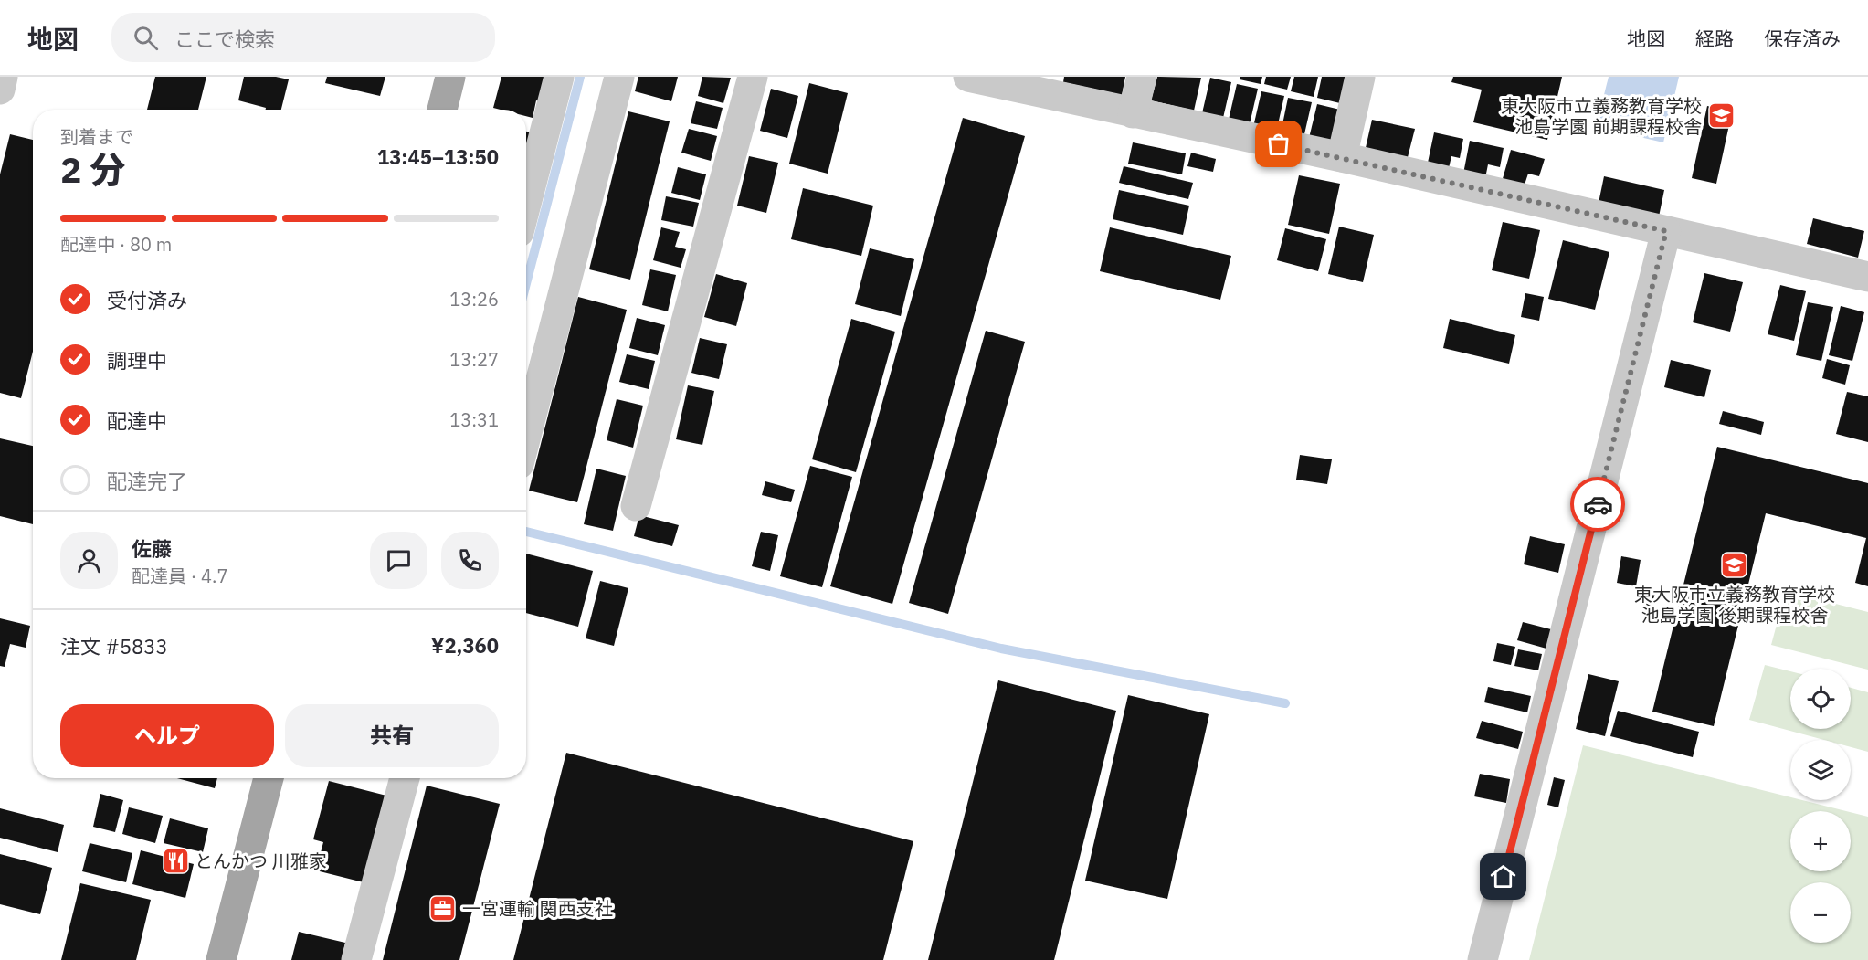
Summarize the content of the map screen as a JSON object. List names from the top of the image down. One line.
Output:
{"places":{"school or university":["東大阪市立義務教育学校 池島学園 前期課程校舎","東大阪市立義務教育学校 池島学園 後期課程校舎"],"restaurant":["とんかつ 川雅家"],"office":["一宮運輸 関西支社"]},"page":{"header":"地図","search":"ここで検索","nav":["地図","経路","保存済み"],"heading":["2 分","到着まで","13:45–13:50"],"panel":["佐藤","配達員 · 4.7","注文 #5833","¥2,360"],"bar":"配達中 · 80 m","list":[["受付済み","13:26"],["調理中","13:27"],["配達中","13:31"],"配達完了"],"map_buttons":["+","−"],"buttons":["ヘルプ","共有"]}}
